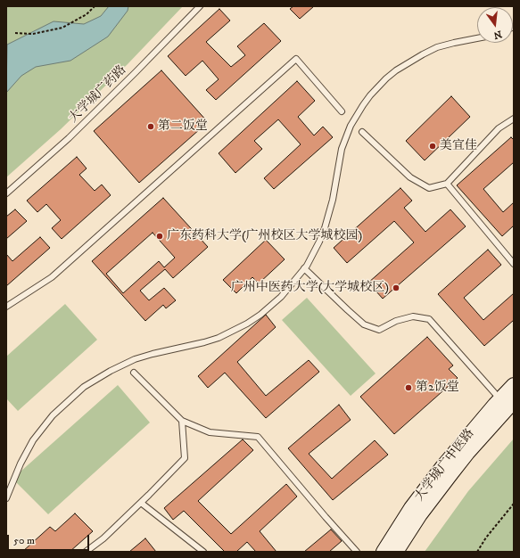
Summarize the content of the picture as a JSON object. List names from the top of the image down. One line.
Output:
{"streets":{"main road":["大学城广中医路"],"lane":["大学城广药路"]},"places":["第二饭堂","美宜佳","广东药科大学(广州校区大学城校园)","广州中医药大学(大学城校区)","第2饭堂"],"scale_bar":"50 m","north":"bottom"}
